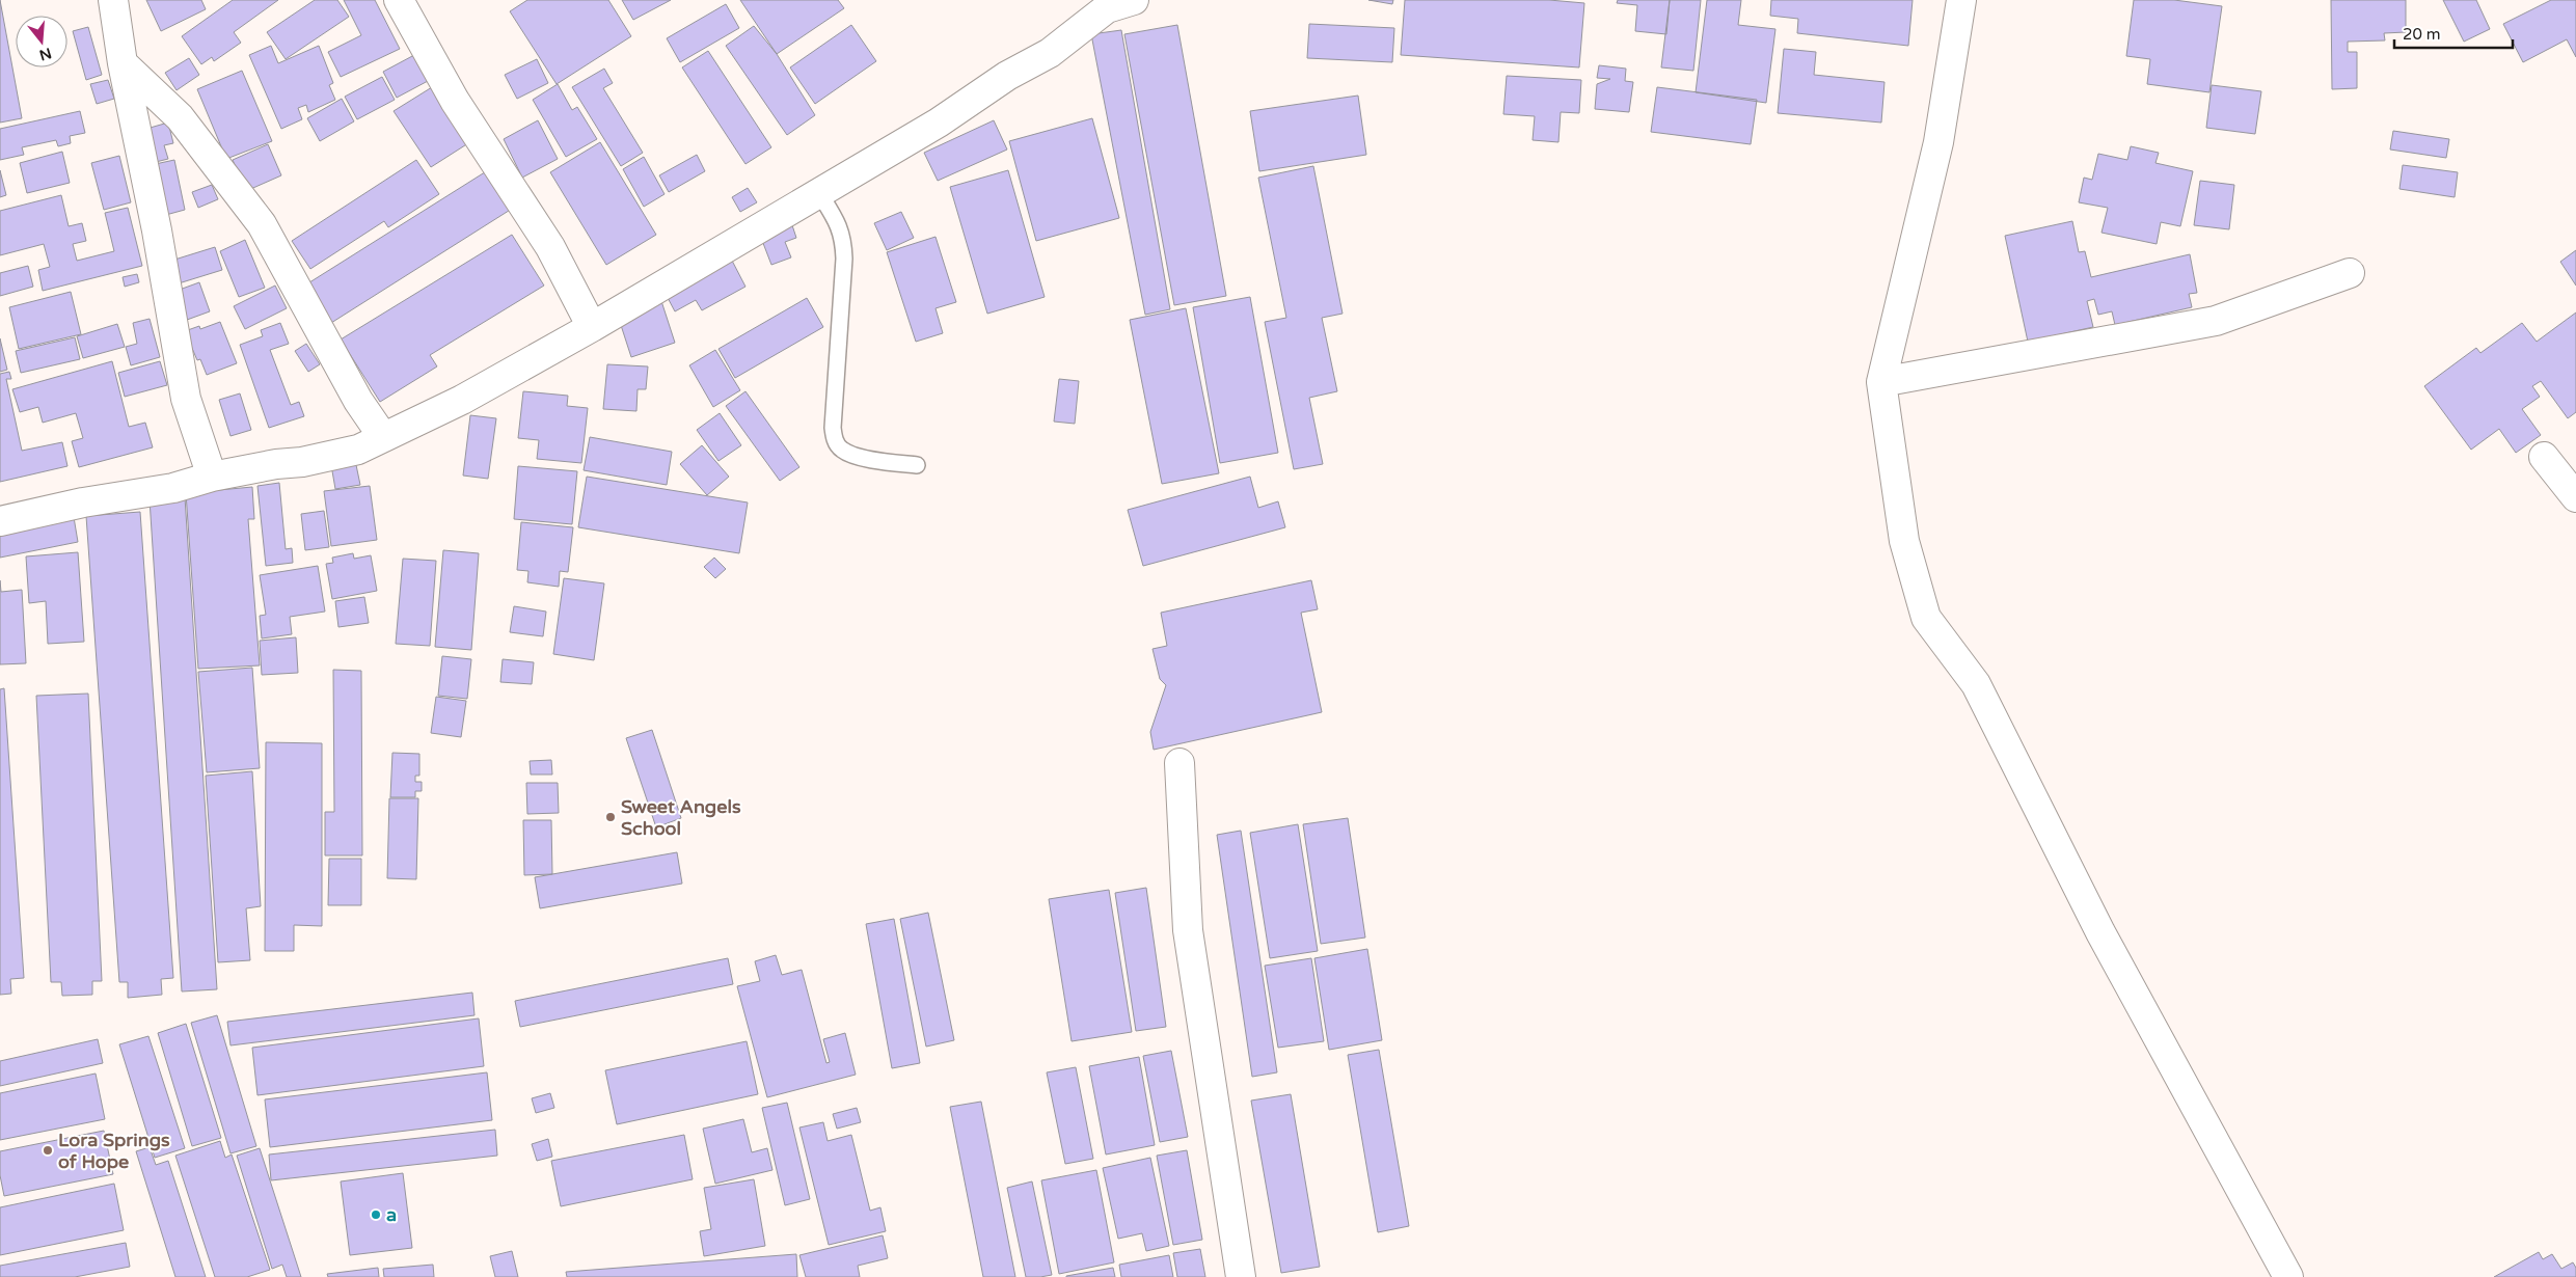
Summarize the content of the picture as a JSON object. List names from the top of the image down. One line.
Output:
{"places":["Sweet Angels School","Lora Springs of Hope","a"],"scale_bar":"20 m","north":"bottom"}
